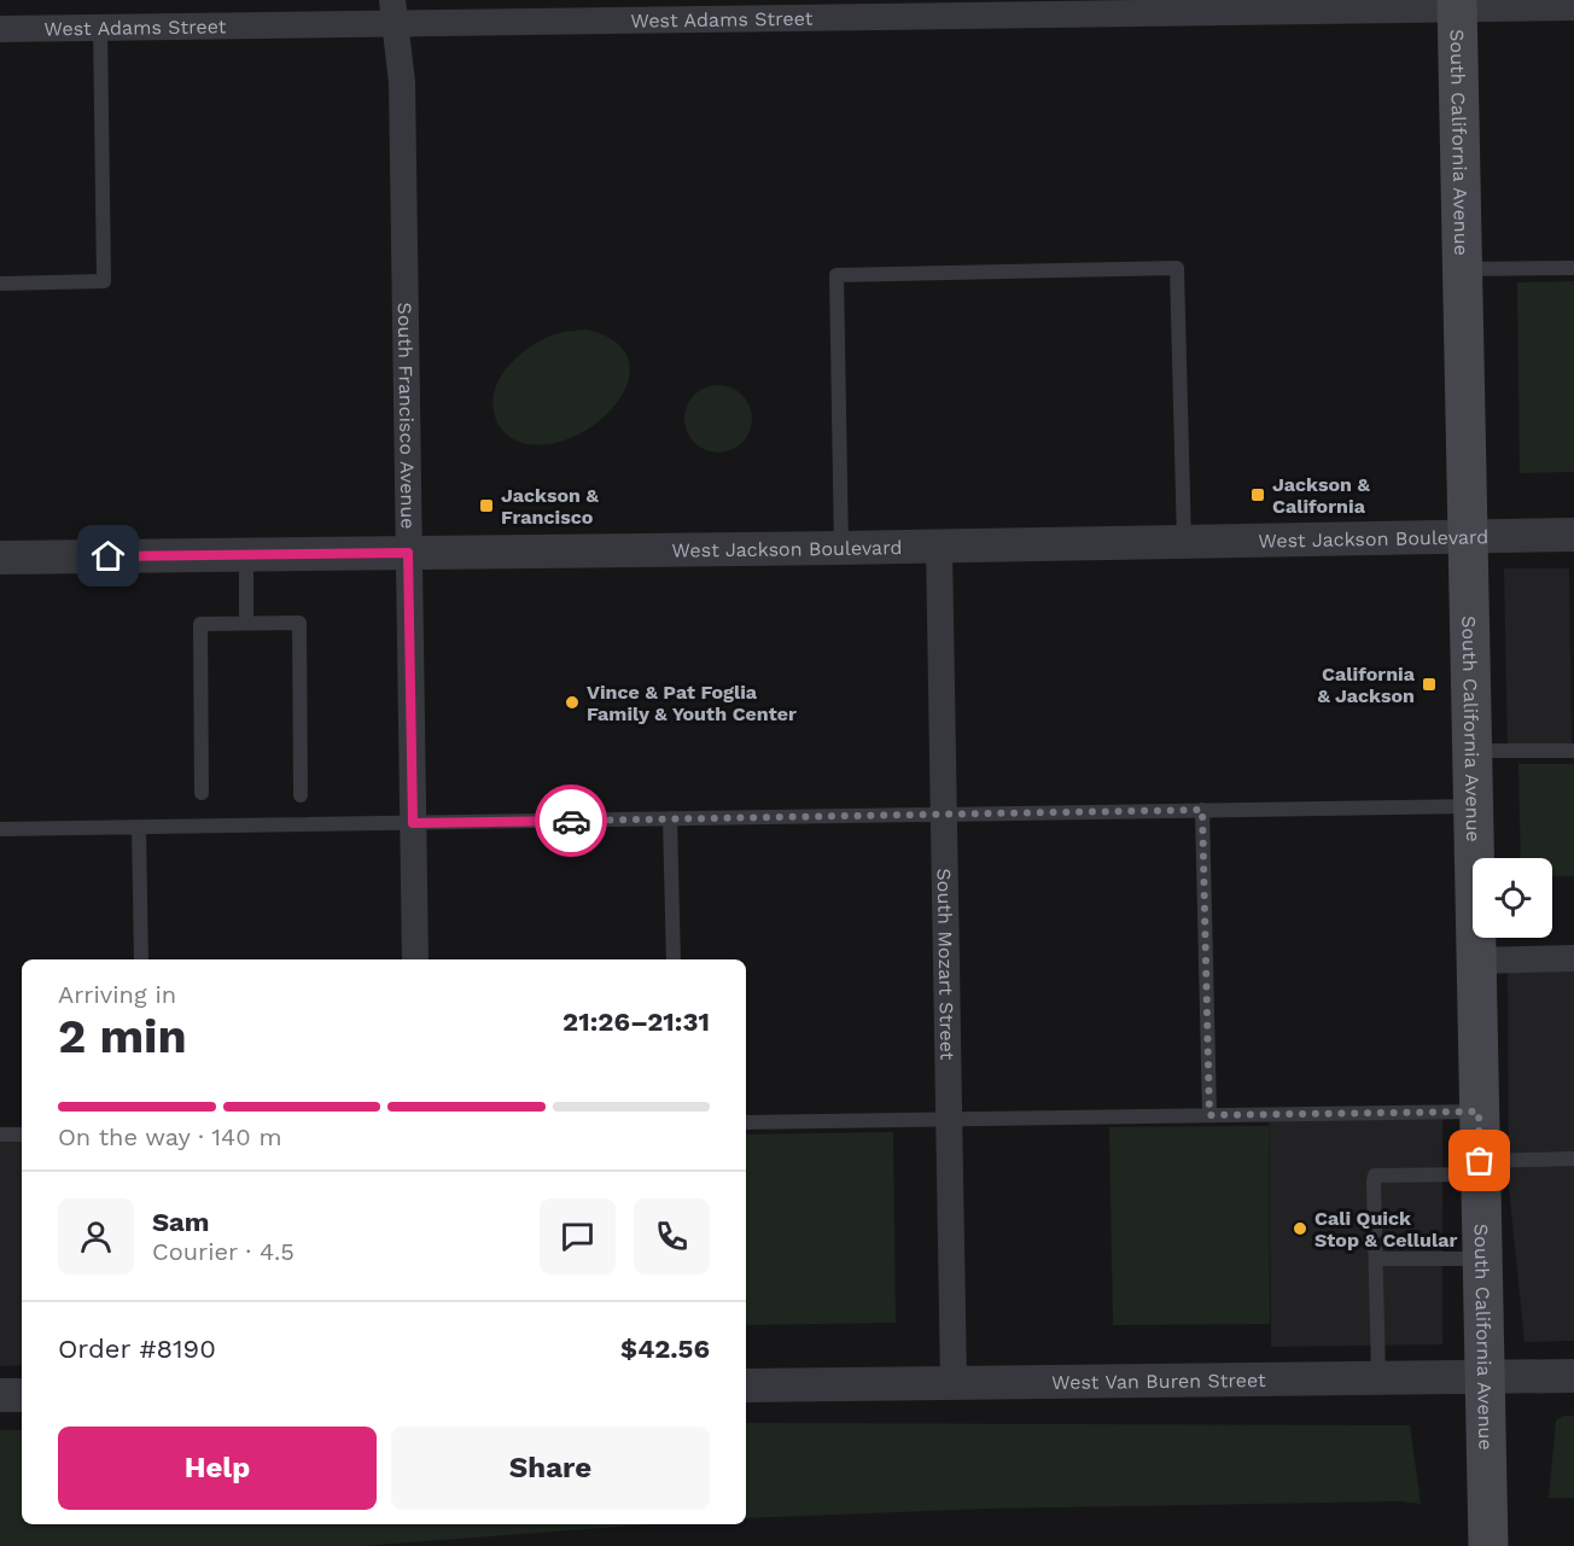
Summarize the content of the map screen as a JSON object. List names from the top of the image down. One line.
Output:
{"streets":{"main road":["South California Avenue"],"street":["West Adams Street","South Francisco Avenue","West Jackson Boulevard","South Mozart Street","West Van Buren Street"]},"crossings":[["West Adams Street","South California Avenue"],["West Adams Street","South Francisco Avenue"],["South California Avenue","West Jackson Boulevard"],["South California Avenue","West Van Buren Street"],["South Francisco Avenue","West Jackson Boulevard"],["West Jackson Boulevard","South Mozart Street"],["South Mozart Street","West Van Buren Street"]],"places":{"transit":["Jackson & California","Jackson & Francisco","California & Jackson"],"other":["Vince & Pat Foglia Family & Youth Center","Cali Quick Stop & Cellular"]},"page":{"heading":["2 min","Arriving in","21:26–21:31"],"panel":["Sam","Courier · 4.5","Order #8190","$42.56"],"bar":"On the way · 140 m","buttons":["Help","Share"]}}
